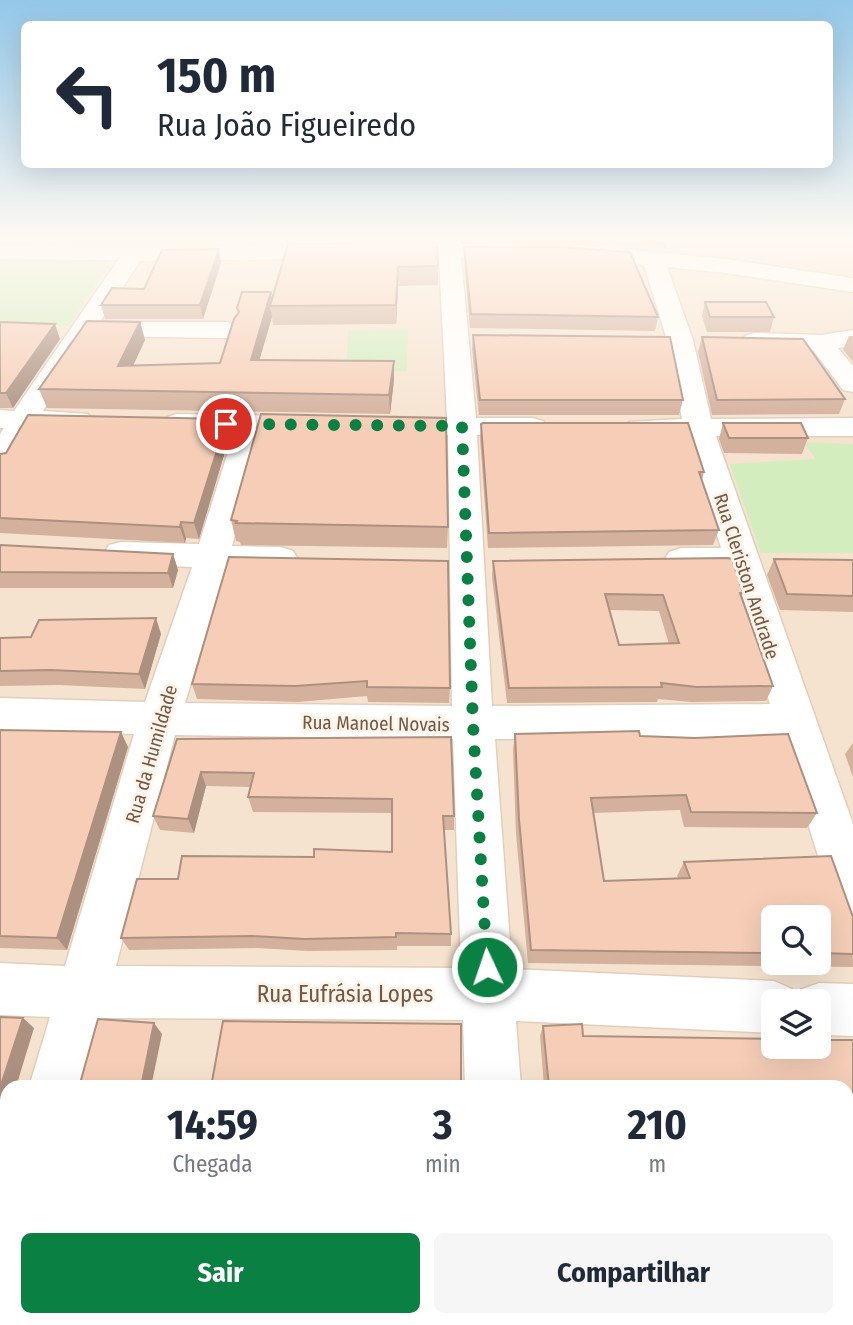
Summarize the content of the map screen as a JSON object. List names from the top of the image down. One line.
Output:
{"streets":{"street":["Rua Cleriston Andrade","Rua Manoel Novais","Rua da Humildade","Rua Eufrásia Lopes"]},"crossings":[["Rua Cleriston Andrade","Rua Manoel Novais"],["Rua Manoel Novais","Rua da Humildade"],["Rua da Humildade","Rua Eufrásia Lopes"]],"page":{"turn":["150 m","Rua João Figueiredo"],"eta":["14:59","Chegada","3","min","210","m"],"buttons":["Sair","Compartilhar"]}}
